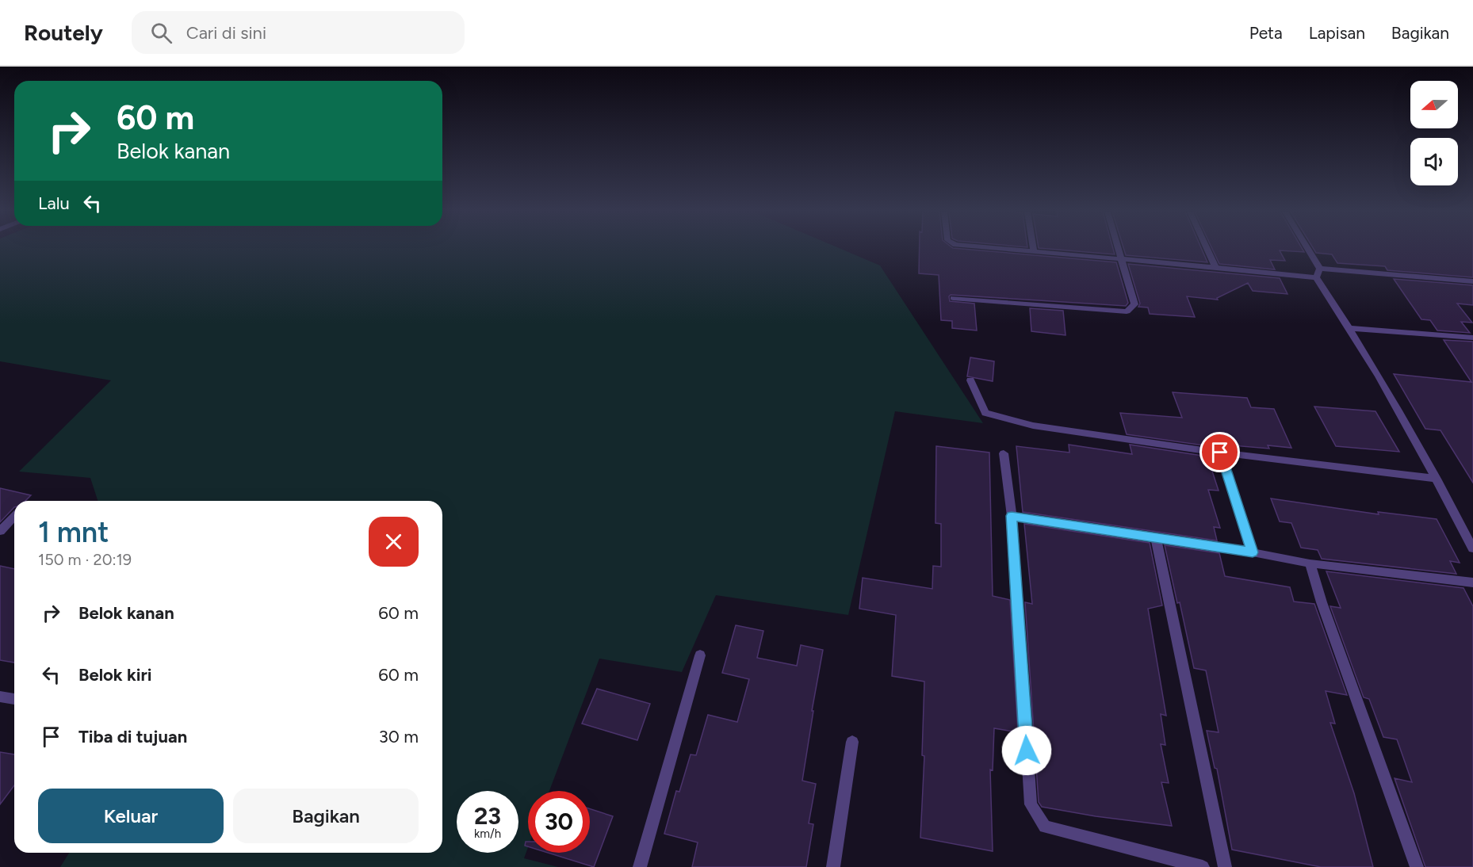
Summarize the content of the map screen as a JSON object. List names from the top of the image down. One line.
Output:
{"north":"left","page":{"header":"Routely","search":"Cari di sini","nav":["Peta","Lapisan","Bagikan"],"turn":["60 m","Belok kanan"],"then":"Lalu","heading":["1 mnt","150 m · 20:19"],"list":[{"name":"Belok kanan","value":"60 m"},{"name":"Belok kiri","value":"60 m"},{"name":"Tiba di tujuan","value":"30 m"}],"buttons":["Keluar","Bagikan"],"speed":"23 km/h","limit":"30"}}
